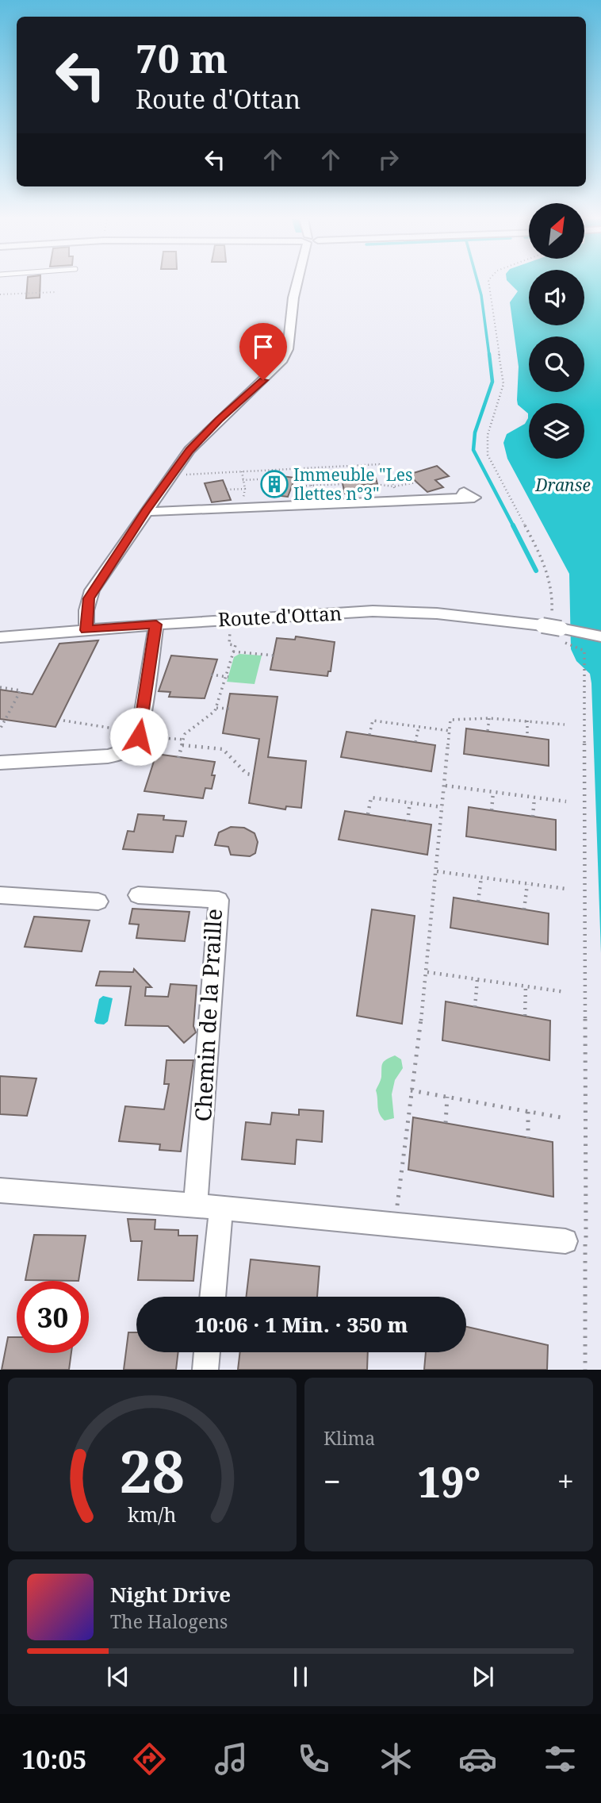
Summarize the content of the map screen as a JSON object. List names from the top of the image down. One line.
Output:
{"streets":{"street":["Route d'Ottan","Chemin de la Praille"]},"water":["Dranse"],"places":{"building":["Immeuble \"Les Ilettes n°3\""]},"north":"top right","page":{"turn":["70 m","Route d'Ottan"],"limit":"30","trip":"10:06 · 1 Min. · 350 m","tile":"Klima","heat":["−","19°","+"],"song":["Night Drive","The Halogens"],"tabs":"10:05","gauge":["28","km/h"]}}
